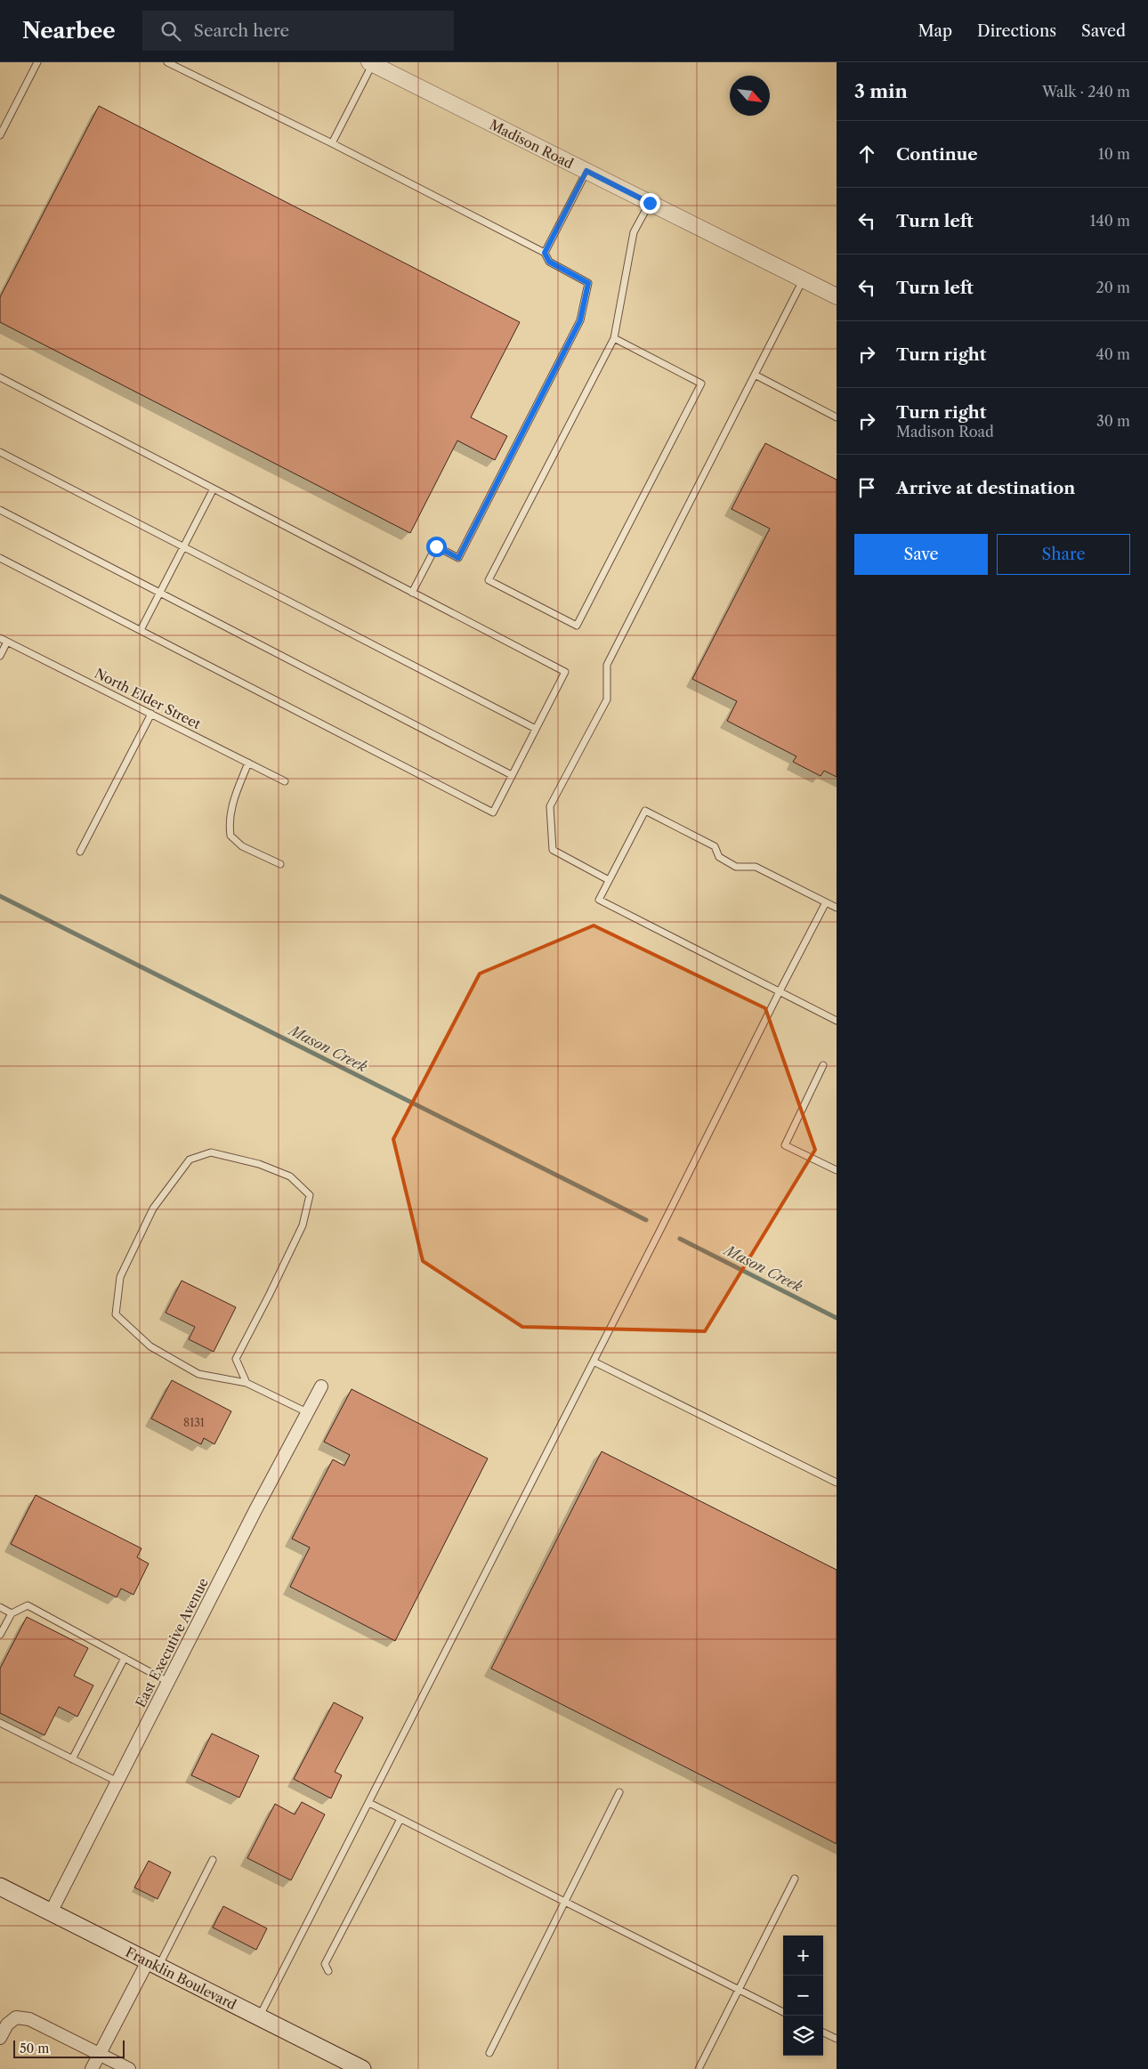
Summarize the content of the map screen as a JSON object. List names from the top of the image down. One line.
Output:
{"streets":{"main road":["Franklin Boulevard"],"street":["Madison Road","East Executive Avenue"],"lane":["North Elder Street"]},"crossings":[["East Executive Avenue","Franklin Boulevard"]],"water":["Mason Creek"],"house_numbers":["8131"],"scale_bar":"50 m","north":"bottom right","page":{"header":"Nearbee","search":"Search here","nav":["Map","Directions","Saved"],"heading":["3 min","Walk · 240 m"],"list":[["Continue","10 m"],["Turn left","140 m"],["Turn left","20 m"],["Turn right","40 m"],["Turn right","Madison Road","30 m"],"Arrive at destination"],"buttons":["Save","Share"],"map_buttons":["+","−"],"scale":"50 m"}}
